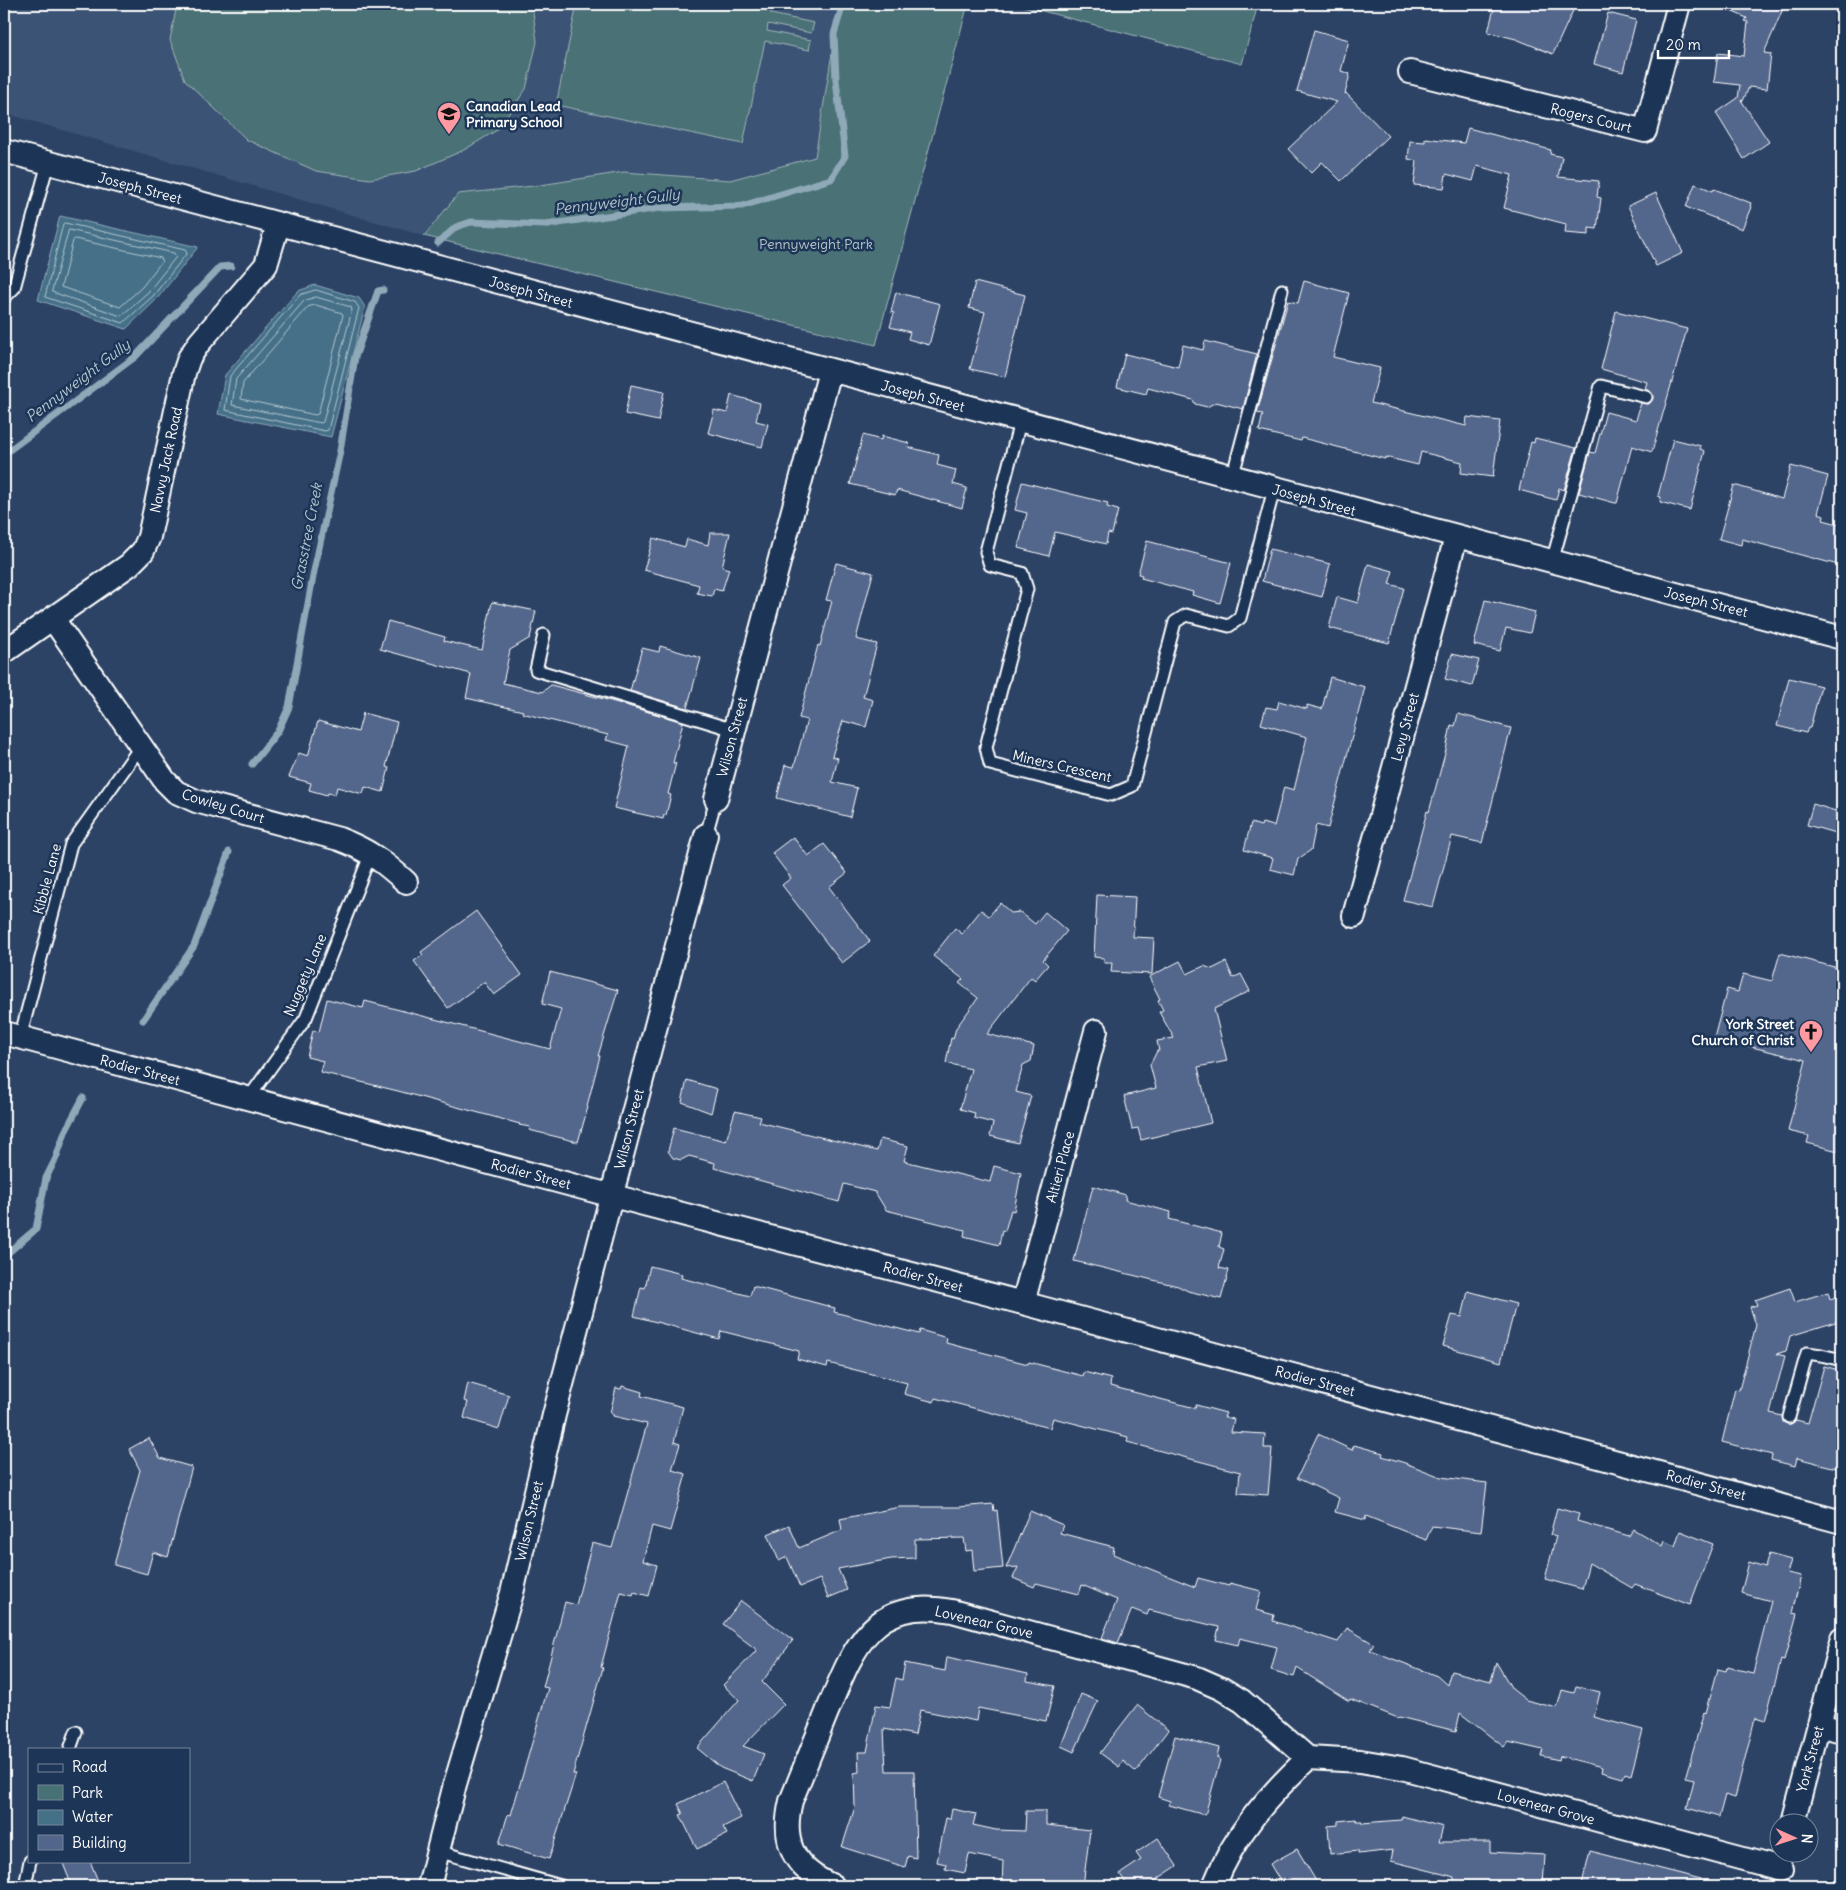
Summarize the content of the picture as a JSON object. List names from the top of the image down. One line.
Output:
{"streets":{"street":["Rogers Court","Joseph Street","Navvy Jack Road","Levy Street","Wilson Street","Cowley Court","Rodier Street","Altieri Place","Lovenear Grove","York Street"],"lane":["Miners Crescent","Kibble Lane","Nuggety Lane"]},"crossings":[["Joseph Street","Navvy Jack Road"],["Joseph Street","Levy Street"],["Joseph Street","Wilson Street"],["Joseph Street","Miners Crescent"],["Navvy Jack Road","Cowley Court"],["Wilson Street","Rodier Street"],["Cowley Court","Kibble Lane"],["Cowley Court","Nuggety Lane"],["Kibble Lane","Rodier Street"],["Nuggety Lane","Rodier Street"],["Rodier Street","Altieri Place"]],"water":["Pennyweight Gully","Grasstree Creek"],"parks":["Pennyweight Park"],"places":{"school or university":["Canadian Lead Primary School"],"church":["York Street Church of Christ"]},"legend":["Road","Park","Water","Building"],"scale_bar":"20 m","north":"right"}
